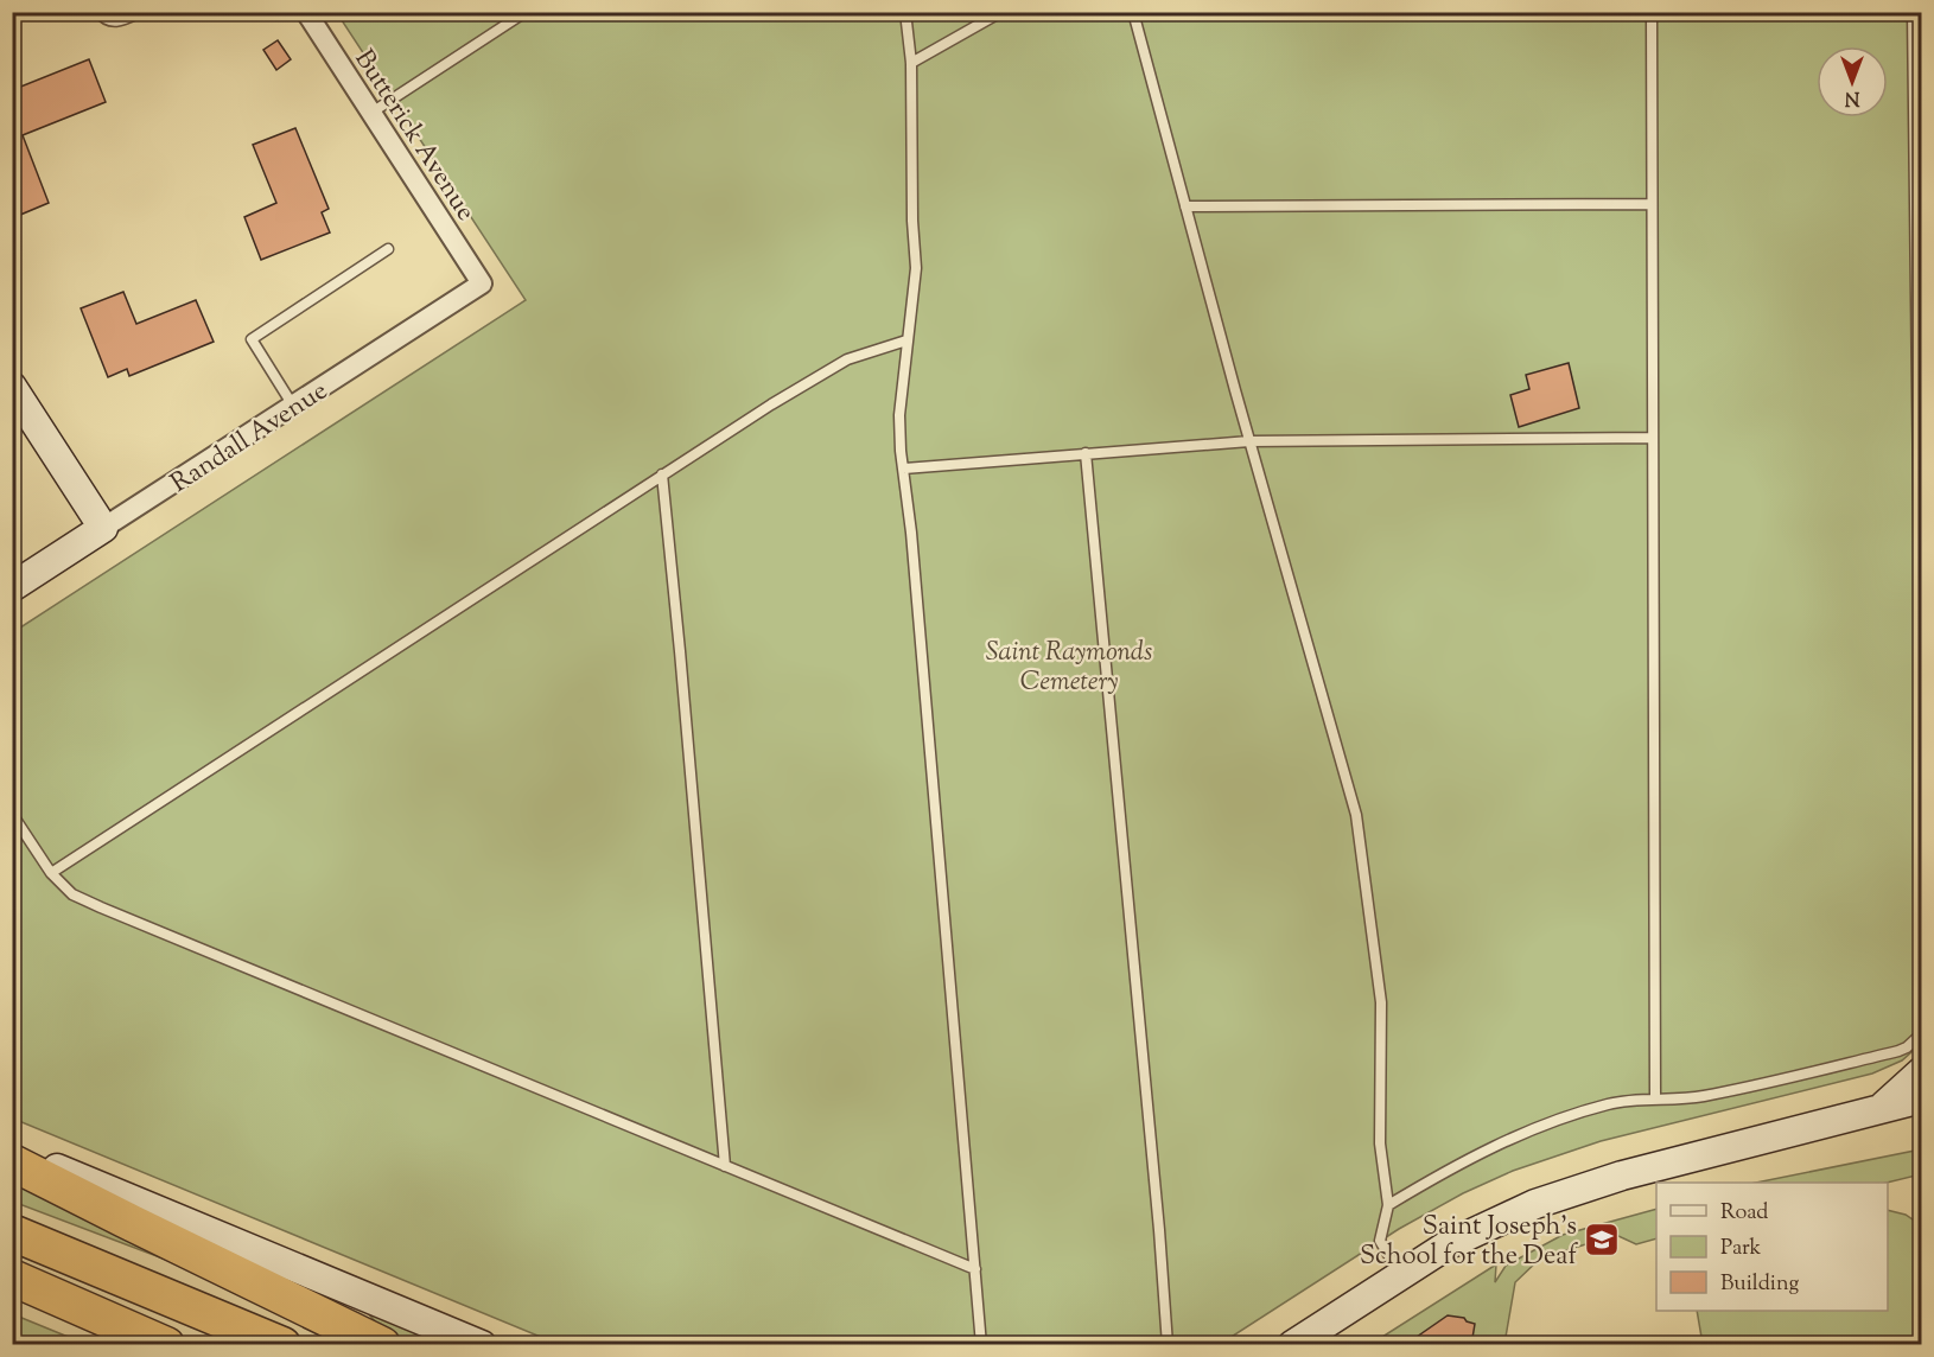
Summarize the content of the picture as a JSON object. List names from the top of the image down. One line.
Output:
{"streets":{"street":["Butterick Avenue","Randall Avenue"]},"crossings":[["Butterick Avenue","Randall Avenue"]],"parks":["Saint Raymonds Cemetery"],"places":{"school or university":["Saint Joseph's School for the Deaf"]},"legend":["Road","Park","Building"],"north":"bottom"}
